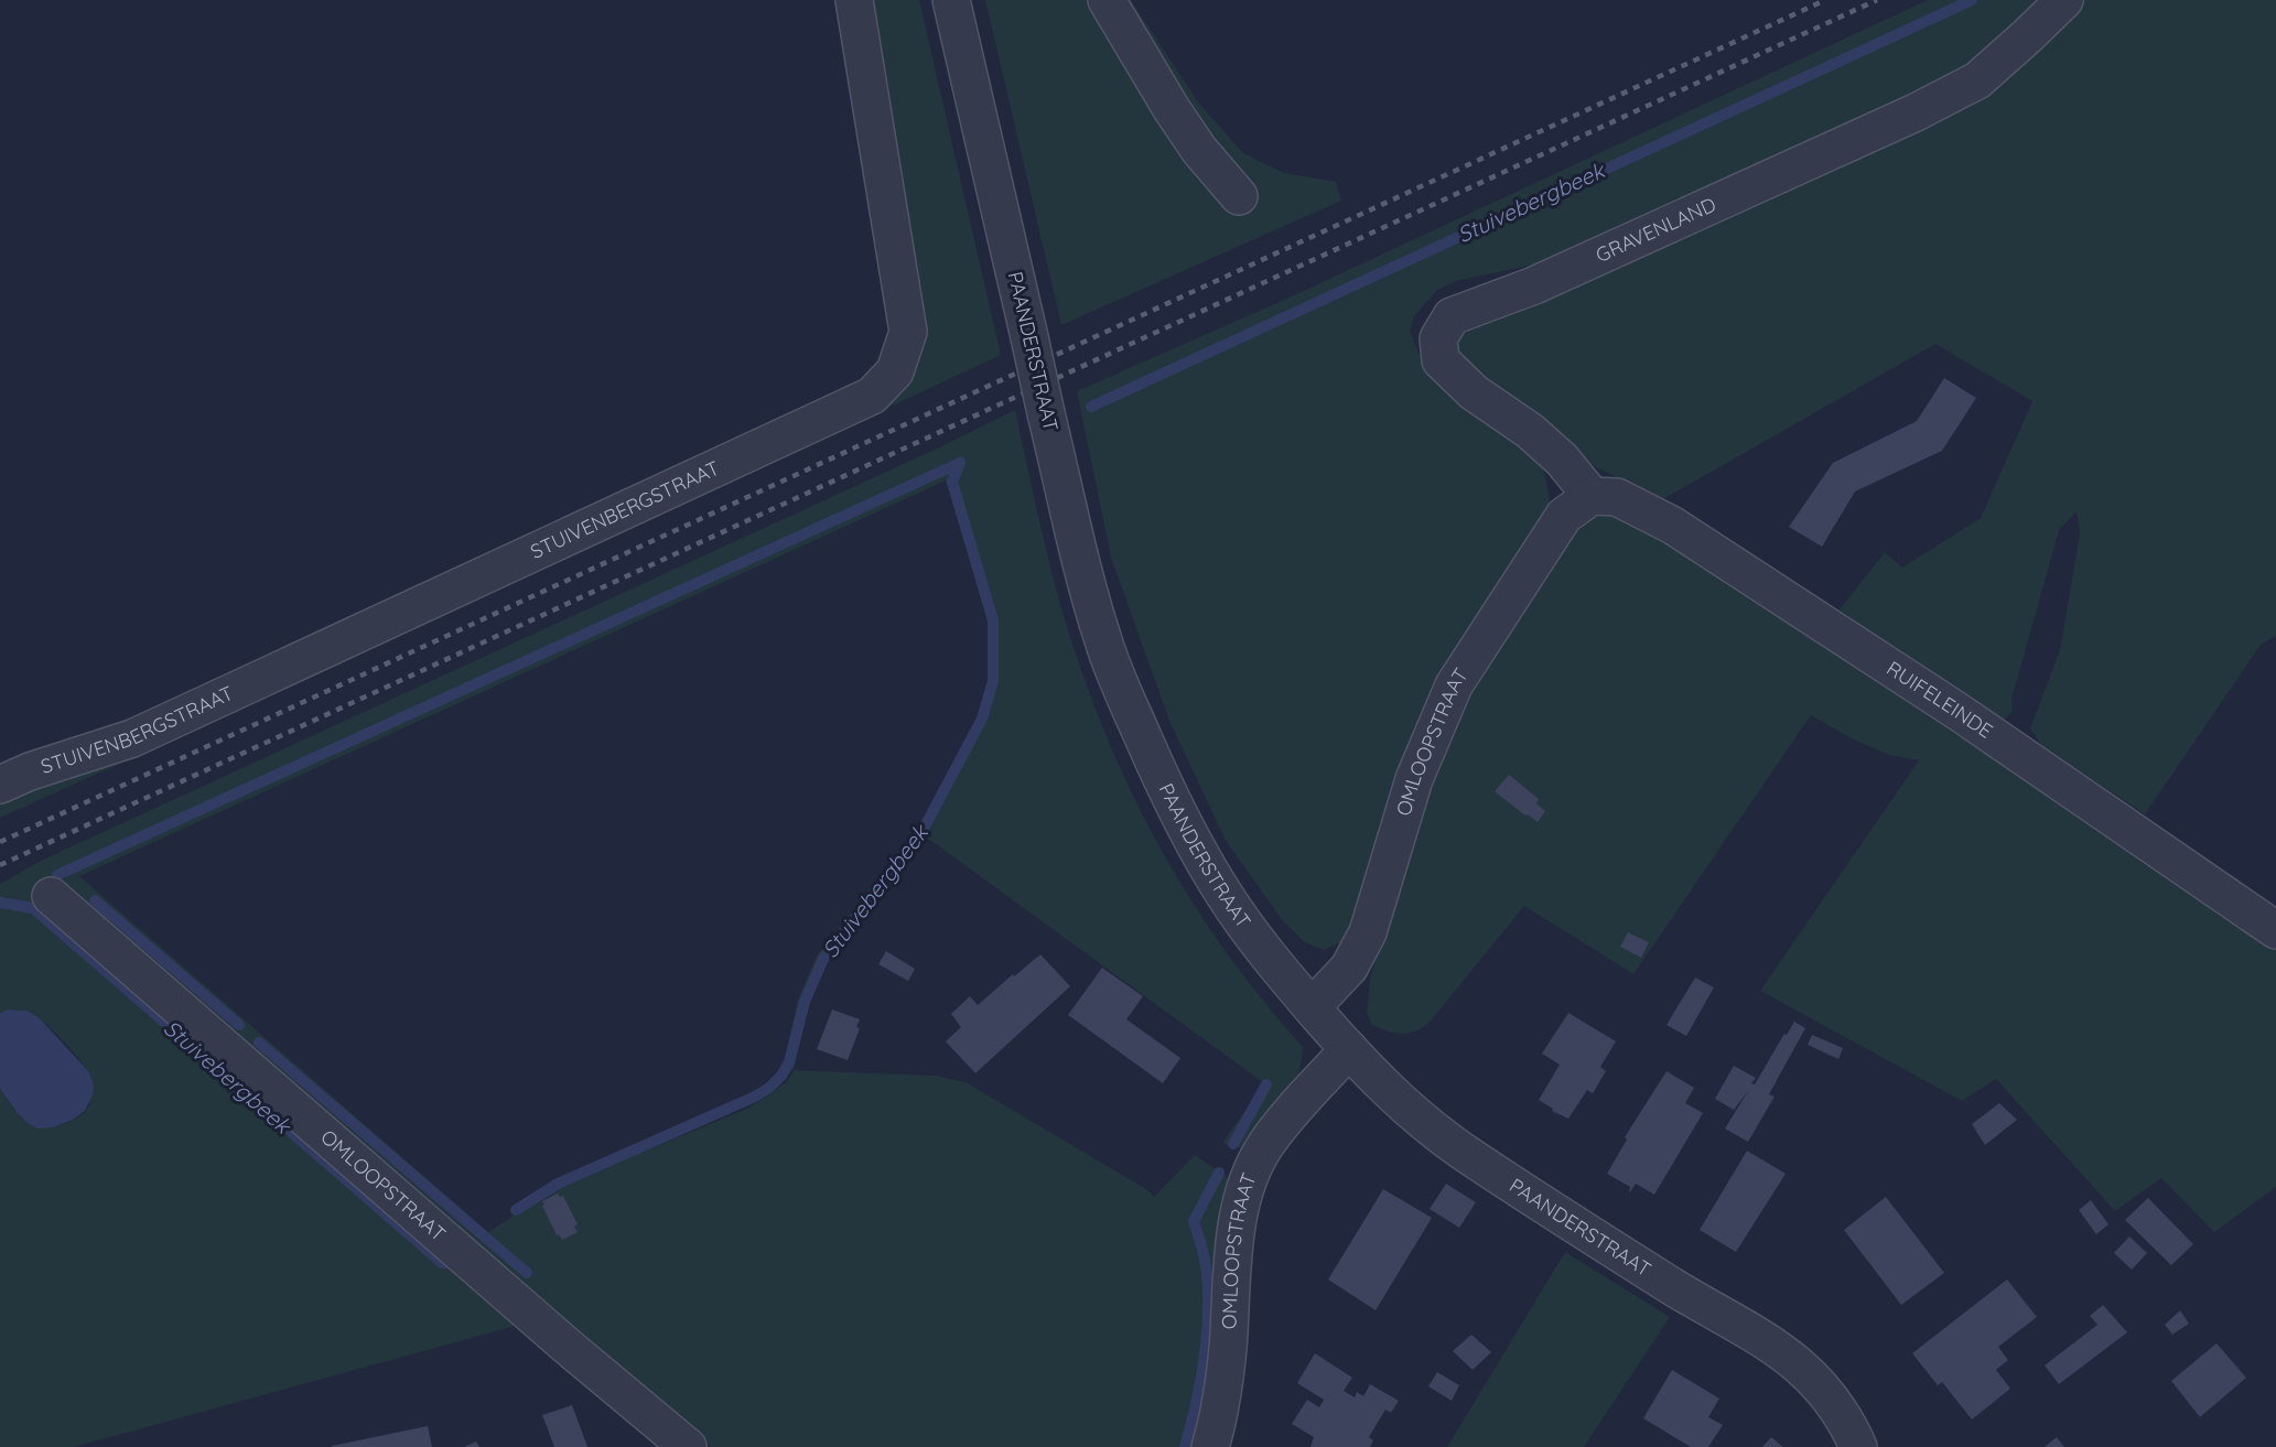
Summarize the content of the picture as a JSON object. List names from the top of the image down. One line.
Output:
{"streets":{"street":["GRAVENLAND","PAANDERSTRAAT","STUIVENBERGSTRAAT","RUIFELEINDE","OMLOOPSTRAAT"]},"crossings":[["GRAVENLAND","RUIFELEINDE"],["GRAVENLAND","OMLOOPSTRAAT"],["PAANDERSTRAAT","OMLOOPSTRAAT"],["RUIFELEINDE","OMLOOPSTRAAT"]],"water":["Stuivebergbeek"]}
